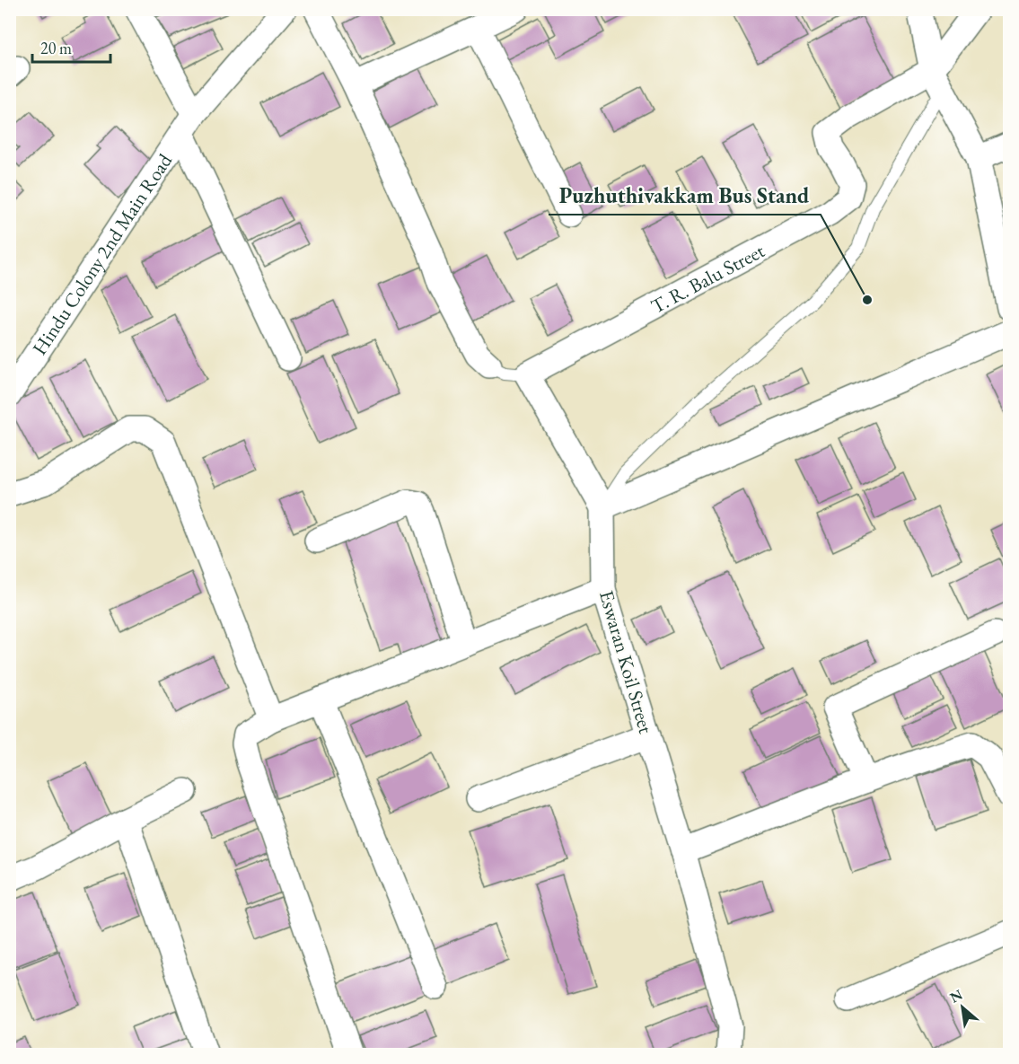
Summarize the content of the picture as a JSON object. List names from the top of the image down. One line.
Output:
{"streets":{"street":["Hindu Colony 2nd Main Road","T. R. Balu Street","Eswaran Koil Street"]},"places":["Puzhuthivakkam Bus Stand"],"scale_bar":"20 m","north":"top left"}
